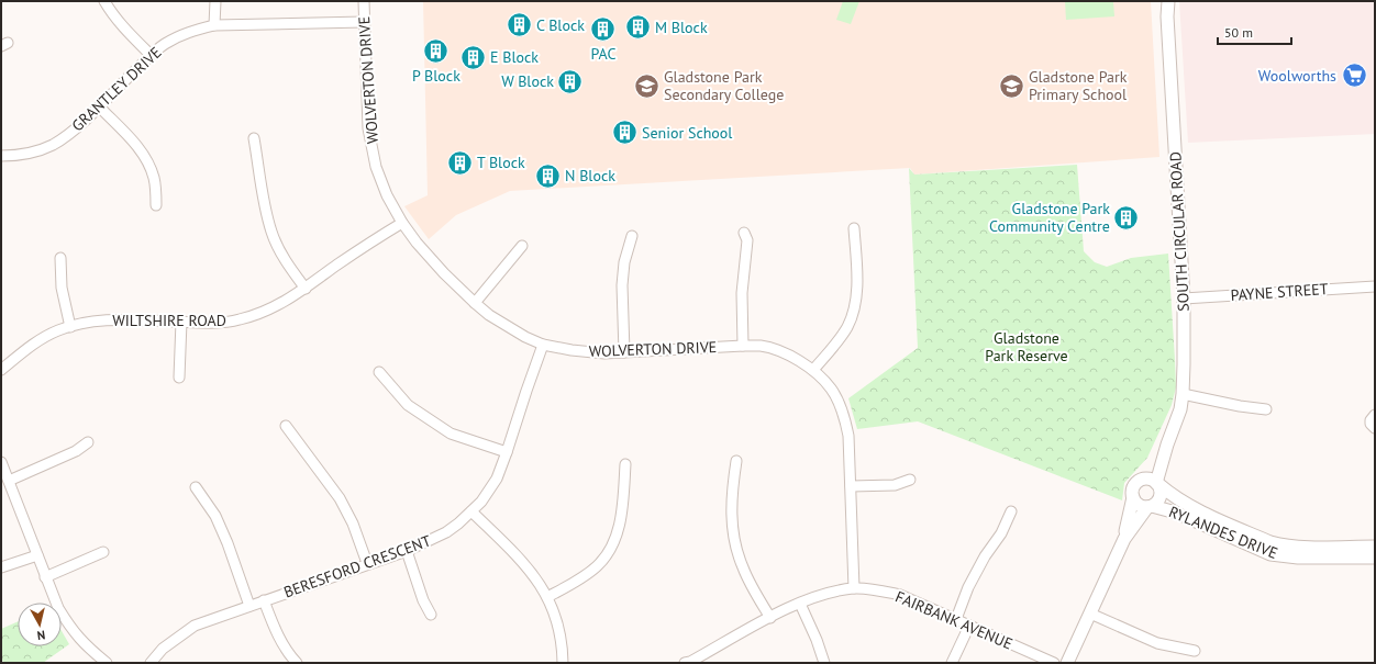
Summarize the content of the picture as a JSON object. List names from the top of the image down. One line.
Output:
{"streets":{"street":["WOLVERTON DRIVE","GRANTLEY DRIVE","SOUTH CIRCULAR ROAD","PAYNE STREET","WILTSHIRE ROAD","RYLANDES DRIVE","BERESFORD CRESCENT","FAIRBANK AVENUE"]},"crossings":[["WOLVERTON DRIVE","GRANTLEY DRIVE"],["WOLVERTON DRIVE","WILTSHIRE ROAD"],["WOLVERTON DRIVE","BERESFORD CRESCENT"],["WOLVERTON DRIVE","FAIRBANK AVENUE"],["SOUTH CIRCULAR ROAD","PAYNE STREET"],["SOUTH CIRCULAR ROAD","RYLANDES DRIVE"]],"parks":["Gladstone Park Reserve"],"places":{"building":["C Block","M Block","PAC","P Block","E Block","W Block","Senior School","T Block","N Block","Gladstone Park Community Centre"],"supermarket":["Woolworths"],"school or university":["Gladstone Park Secondary College","Gladstone Park Primary School"]},"scale_bar":"50 m","north":"bottom"}
